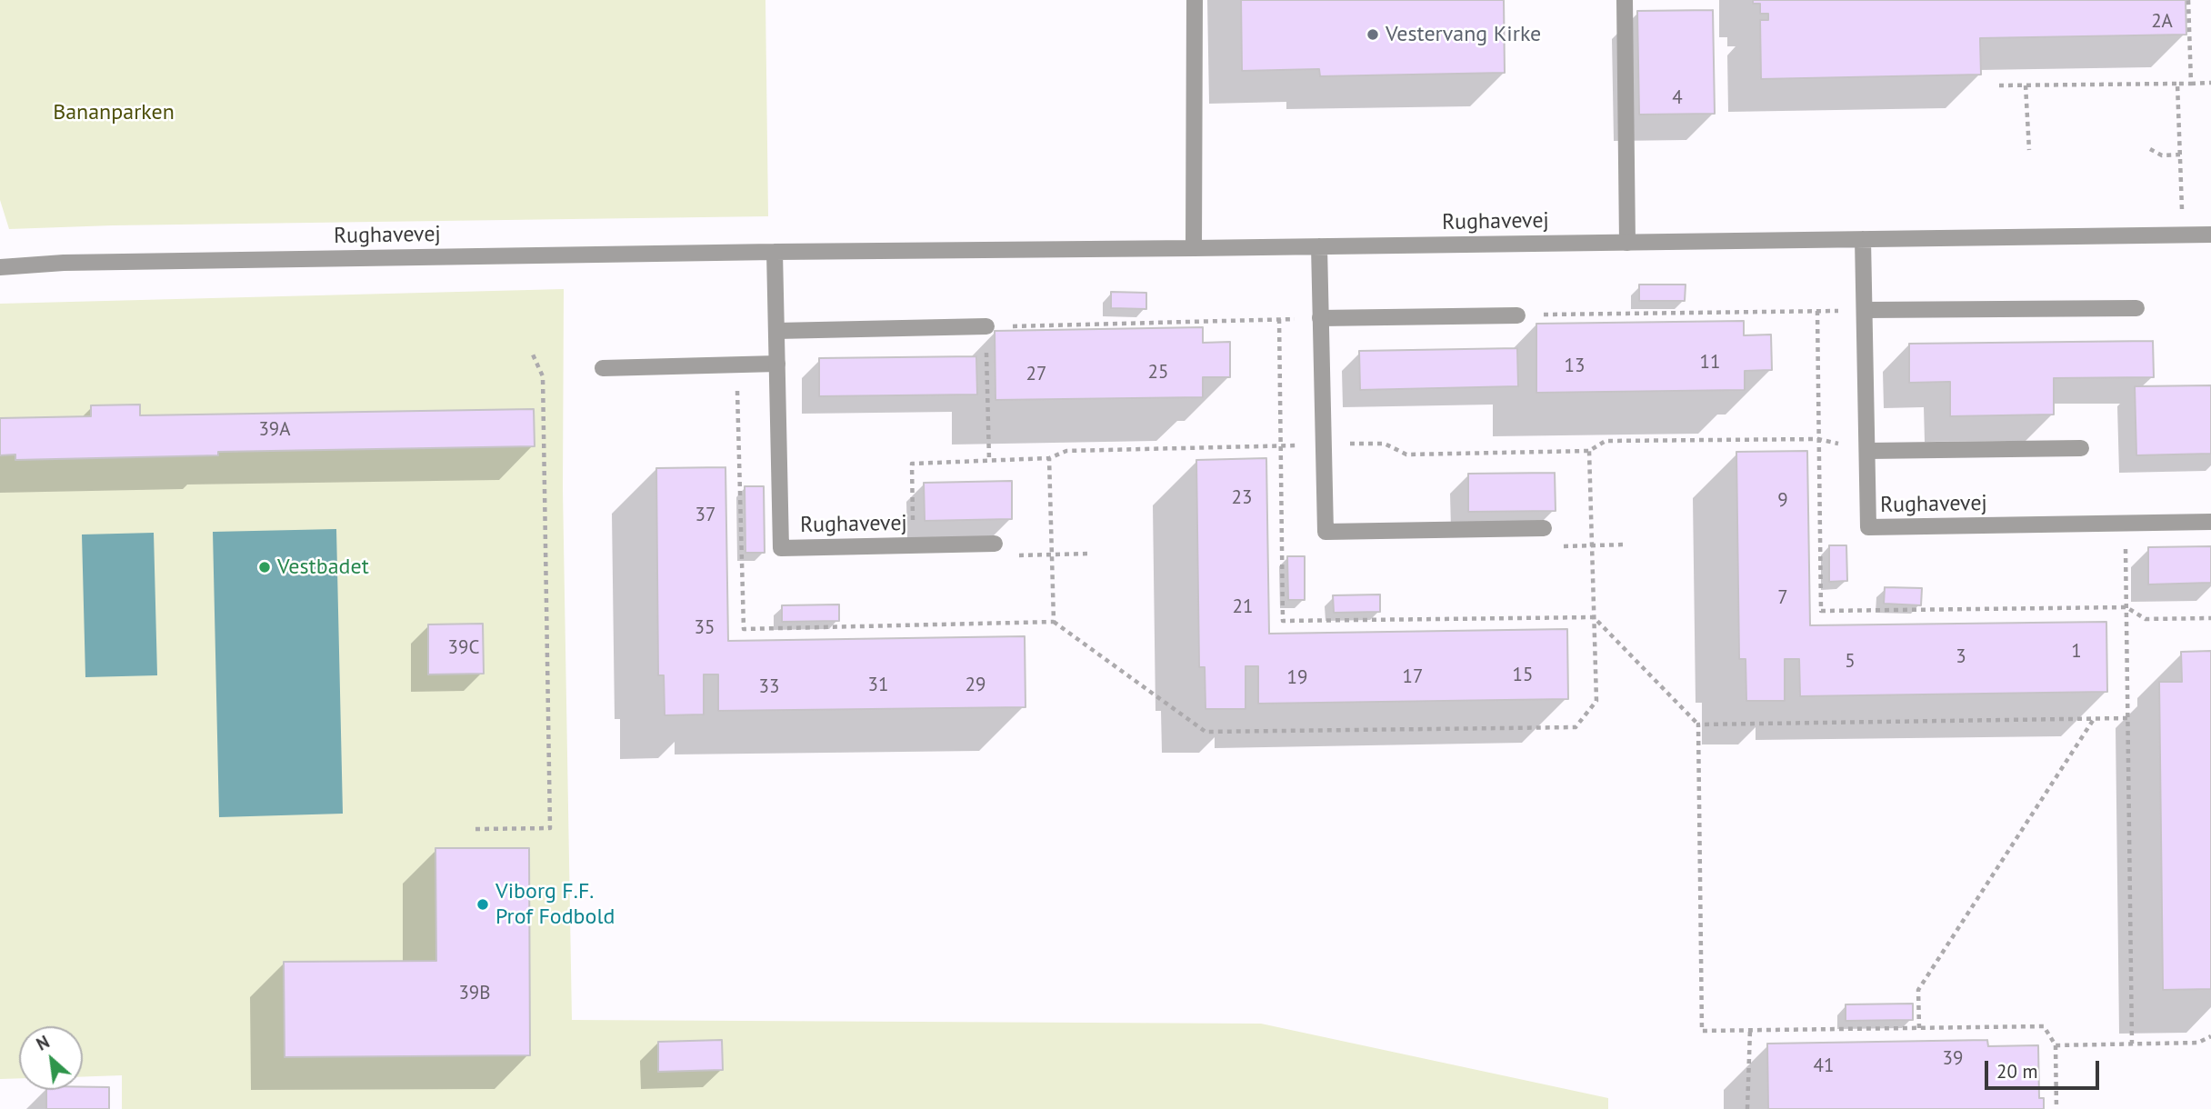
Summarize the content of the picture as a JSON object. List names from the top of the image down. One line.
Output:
{"streets":{"street":["Rughavevej"]},"parks":["Bananparken"],"places":["Vestervang Kirke","Vestbadet","Viborg F.F. Prof Fodbold"],"house_numbers":["2A","4","11","13","25","27","39A","23","9","37","7","21","35","39C","1","3","5","15","17","19","31","29","33","39B","39","41"],"scale_bar":"20 m","north":"top left"}
